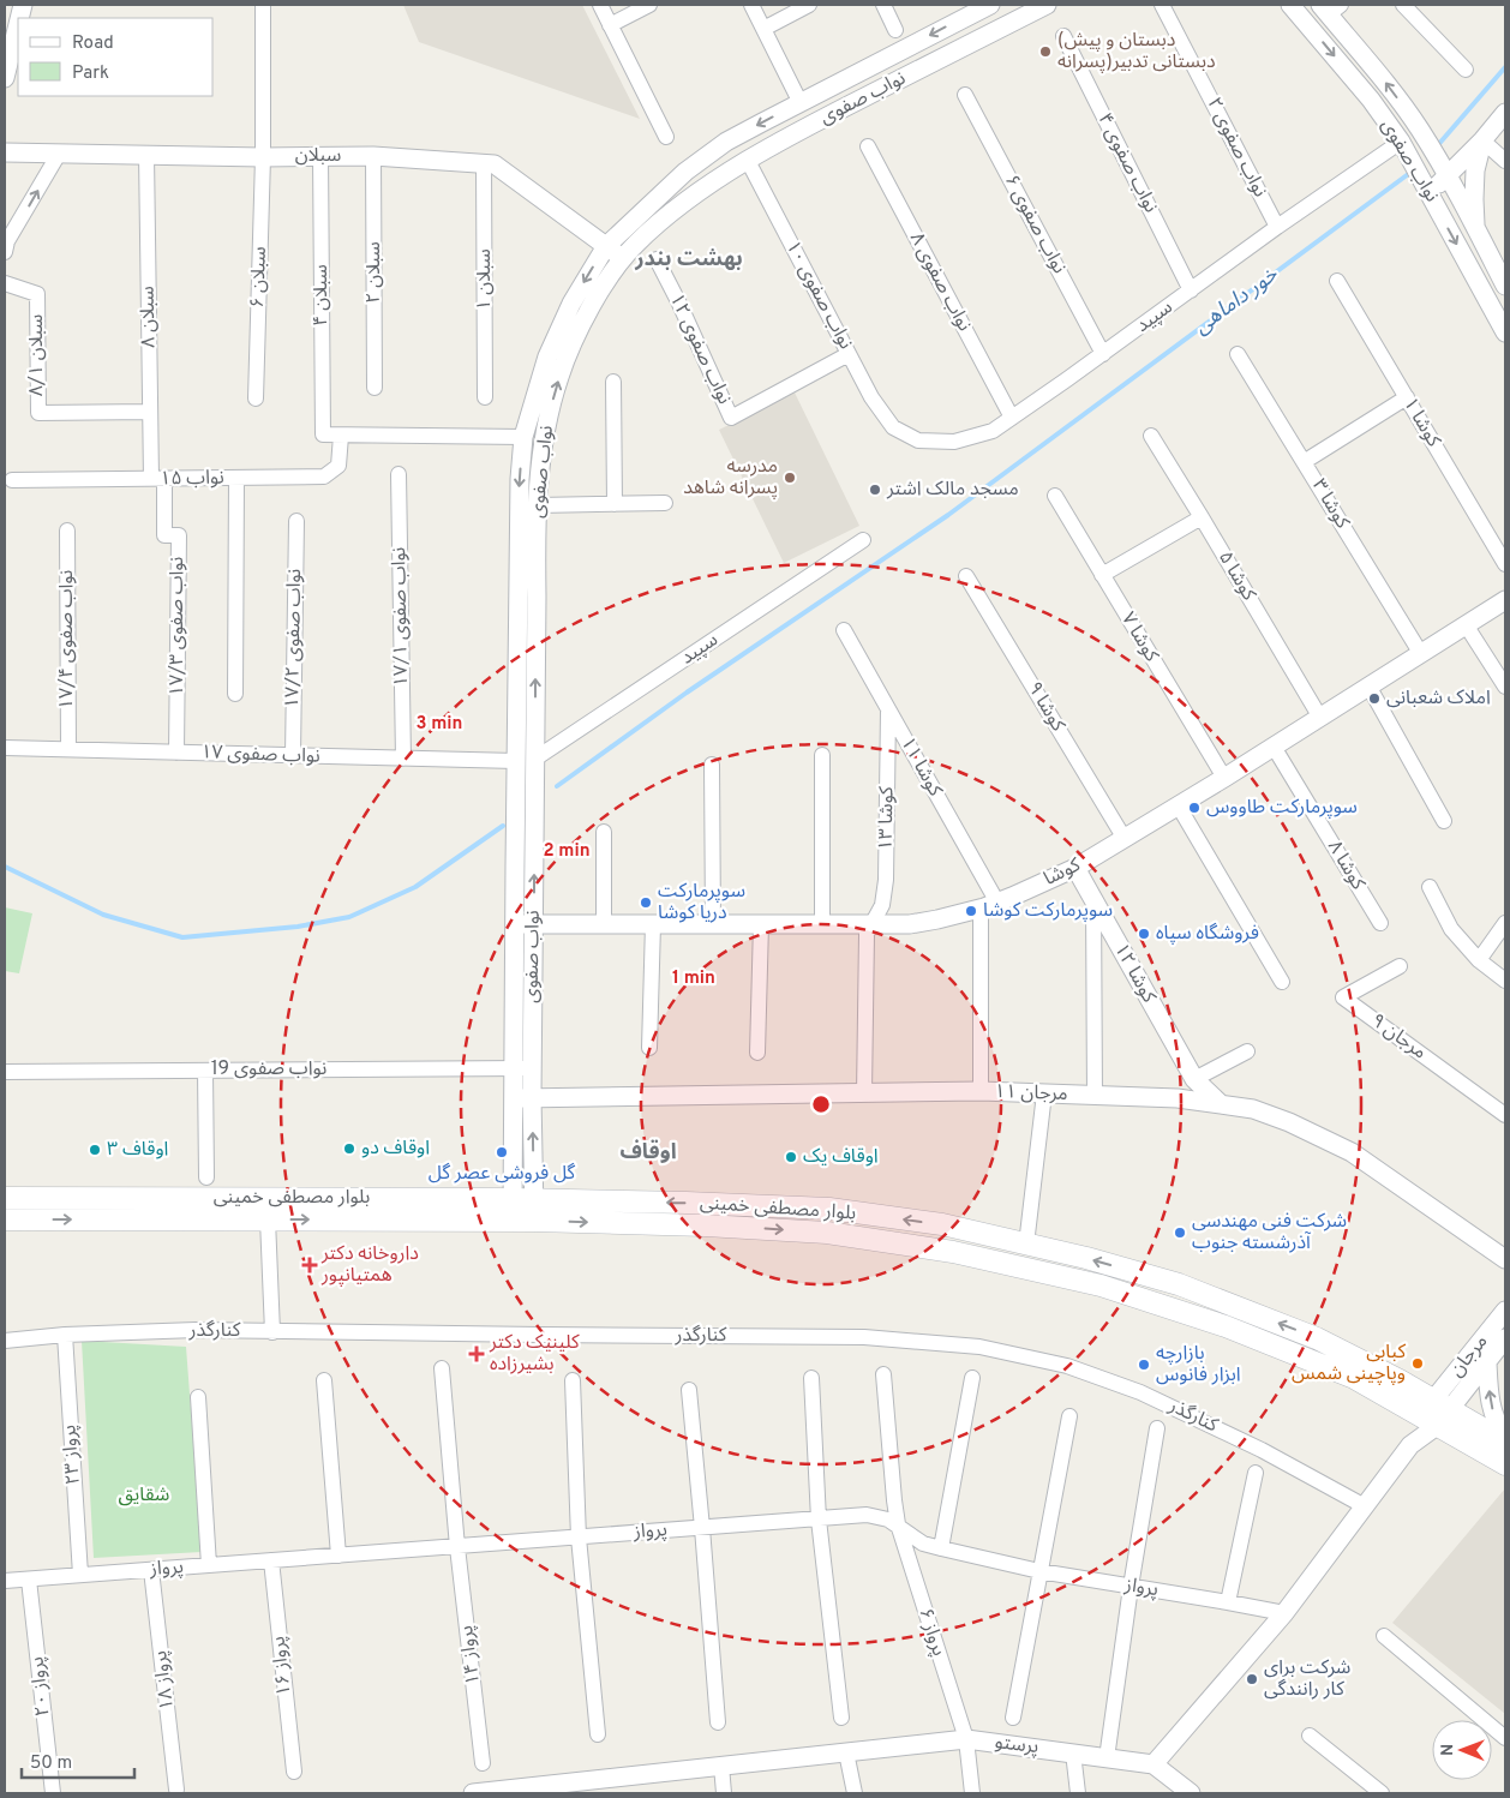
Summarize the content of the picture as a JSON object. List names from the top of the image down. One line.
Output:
{"streets":{"main road":["بلوار مصطفی خمینی"],"street":["نواب صفوی","نواب صفوی ۲","سبلان","نواب صفوی ۴","نواب صفوی ۶","سبلان ۲","سبلان ۶","سبلان ۱","نواب صفوی ۸","سبلان ۴","نواب صفوی ۱۰","سبلان ۸","سپید","نواب صفوی ۱۲","سبلان ۸/۱","کوشا ۱","نواب ۱۵","کوشا ۳","کوشا ۵","نواب صفوی ۱۷/۱","نواب صفوی ۱۷/۳","کوشا ۷","نواب صفوی ۱۷/۲","نواب صفوی ۱۷/۴","کوشا ۹","نواب صفوی ۱۷","کوشا ۱۱","کوشا ۱۳","کوشا ۸","کوشا","کوشا ۱۲","مرجان ۹","نواب صفوی 19","مرجان ۱۱","کنارگذر","مرجان","پرواز ۲۳","پرواز","پرواز ۶","پرواز ۱۴","پرواز ۱۶","پرواز ۱۸","پرواز ۲۰","پرستو"]},"crossings":[["نواب صفوی","سبلان"],["نواب صفوی","نواب صفوی ۱۰"],["نواب صفوی","سپید"],["نواب صفوی","نواب صفوی ۱۷"],["نواب صفوی","کوشا"],["نواب صفوی","نواب صفوی 19"],["نواب صفوی","مرجان ۱۱"],["نواب صفوی","بلوار مصطفی خمینی"],["نواب صفوی ۲","سپید"],["سبلان","سبلان ۲"],["سبلان","سبلان ۶"],["سبلان","سبلان ۱"],["سبلان","سبلان ۴"],["سبلان","سبلان ۸"],["نواب صفوی ۴","سپید"],["نواب صفوی ۶","سپید"],["نواب صفوی ۸","سپید"],["سبلان ۴","نواب ۱۵"],["نواب صفوی ۱۰","سپید"],["نواب صفوی ۱۰","نواب صفوی ۱۲"],["سبلان ۸","سبلان ۸/۱"],["سبلان ۸","نواب ۱۵"],["سبلان ۸","نواب صفوی ۱۷/۳"],["نواب ۱۵","نواب صفوی ۱۷/۳"],["کوشا ۳","کوشا"],["کوشا ۵","کوشا"],["نواب صفوی ۱۷/۱","نواب صفوی ۱۷"],["نواب صفوی ۱۷/۳","نواب صفوی ۱۷"],["کوشا ۷","کوشا"],["نواب صفوی ۱۷/۲","نواب صفوی ۱۷"],["نواب صفوی ۱۷/۴","نواب صفوی ۱۷"],["کوشا ۹","کوشا"],["کوشا ۱۱","کوشا ۱۳"],["کوشا ۱۱","کوشا"],["کوشا ۱۳","کوشا"],["کوشا ۱۳","مرجان ۱۱"],["کوشا ۸","کوشا"],["کوشا","کوشا ۱۲"],["کوشا ۱۲","مرجان ۱۱"],["بلوار مصطفی خمینی","مرجان"],["کنارگذر","پرواز ۲۳"],["پرواز ۲۳","پرواز"],["پرواز","پرواز ۶"],["پرواز","پرواز ۱۴"],["پرواز","پرواز ۱۶"],["پرواز","پرواز ۱۸"],["پرواز","پرواز ۲۰"],["پرواز ۶","پرستو"]],"districts":["بهشت بندر","اوقاف"],"water":["خور داماهی"],"parks":["شقایق"],"places":{"other":["(دبستان و پیش دبستانی تدبیر(پسرانه","مدرسه پسرانه شاهد","مسجد مالک اشتر","املاک شعبانی","سوپرمارکت طاووس","سوپرمارکت دریا کوشا","سوپرمارکت کوشا","فروشگاه سپاه","اوقاف دو","اوقاف ۳","گل فروشی عصر گل","اوقاف یک","شرکت فنی مهندسی آذرشسته جنوب","کبابی وپاچینی شمس","بازارچه ابزار فانوس","شركت براى كار رانندگى"],"health":["داروخانه دکتر همتیانپور","کلینیک دکتر بشیرزاده"]},"legend":["Road","Park"],"scale_bar":"50 m","north":"left","rings":["3 min","2 min","1 min"]}
